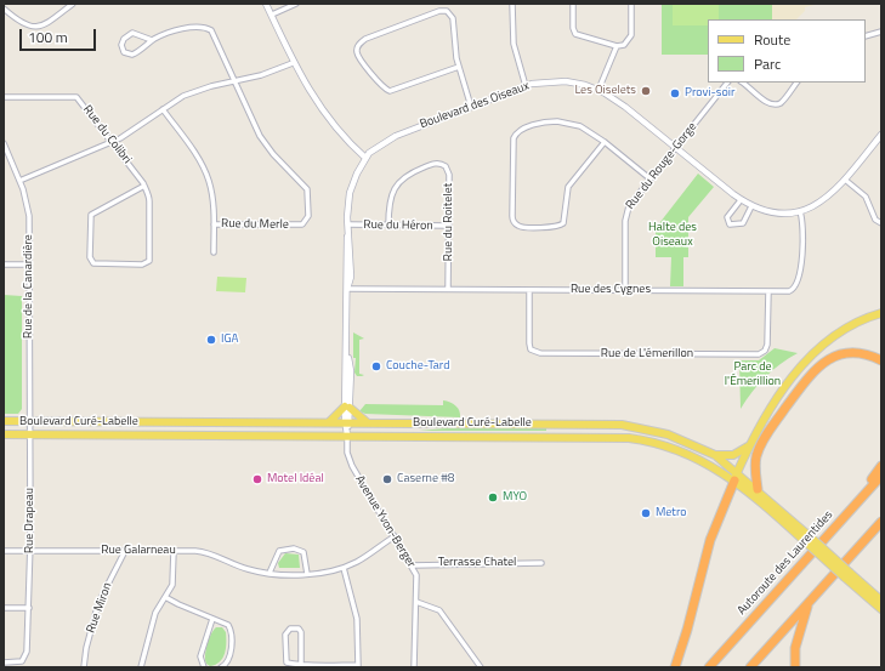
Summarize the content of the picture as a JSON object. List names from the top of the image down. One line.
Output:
{"streets":{"highway":["Autoroute des Laurentides"],"main road":["Boulevard Curé-Labelle"],"street":["Boulevard des Oiseaux","Rue du Colibri","Rue du Rouge-Gorge","Rue du Roitelet","Rue du Merle","Rue du Héron","Rue de la Canardière","Rue des Cygnes","Rue de L'émerillon","Rue Drapeau","Avenue Yvon-Berger","Rue Galarneau","Terrasse Chatel","Rue Miron"]},"crossings":[["Boulevard des Oiseaux","Rue du Rouge-Gorge"],["Boulevard des Oiseaux","Rue du Héron"],["Boulevard des Oiseaux","Rue des Cygnes"],["Boulevard des Oiseaux","Boulevard Curé-Labelle"],["Boulevard des Oiseaux","Avenue Yvon-Berger"],["Rue du Rouge-Gorge","Rue des Cygnes"],["Rue du Roitelet","Rue du Héron"],["Rue du Roitelet","Rue des Cygnes"],["Rue de la Canardière","Boulevard Curé-Labelle"],["Rue de la Canardière","Rue Drapeau"],["Rue des Cygnes","Rue de L'émerillon"],["Boulevard Curé-Labelle","Rue Drapeau"],["Boulevard Curé-Labelle","Avenue Yvon-Berger"],["Rue Drapeau","Rue Galarneau"],["Avenue Yvon-Berger","Rue Galarneau"],["Avenue Yvon-Berger","Terrasse Chatel"],["Rue Galarneau","Rue Miron"]],"parks":["Halte des Oiseaux","Parc de l'Émerillion"],"places":["Les Oiselets","Provi-soir","IGA","Couche-Tard","Motel Idéal","Caserne #8","MYO","Metro"],"legend":["Route","Parc"],"scale_bar":"100 m"}
